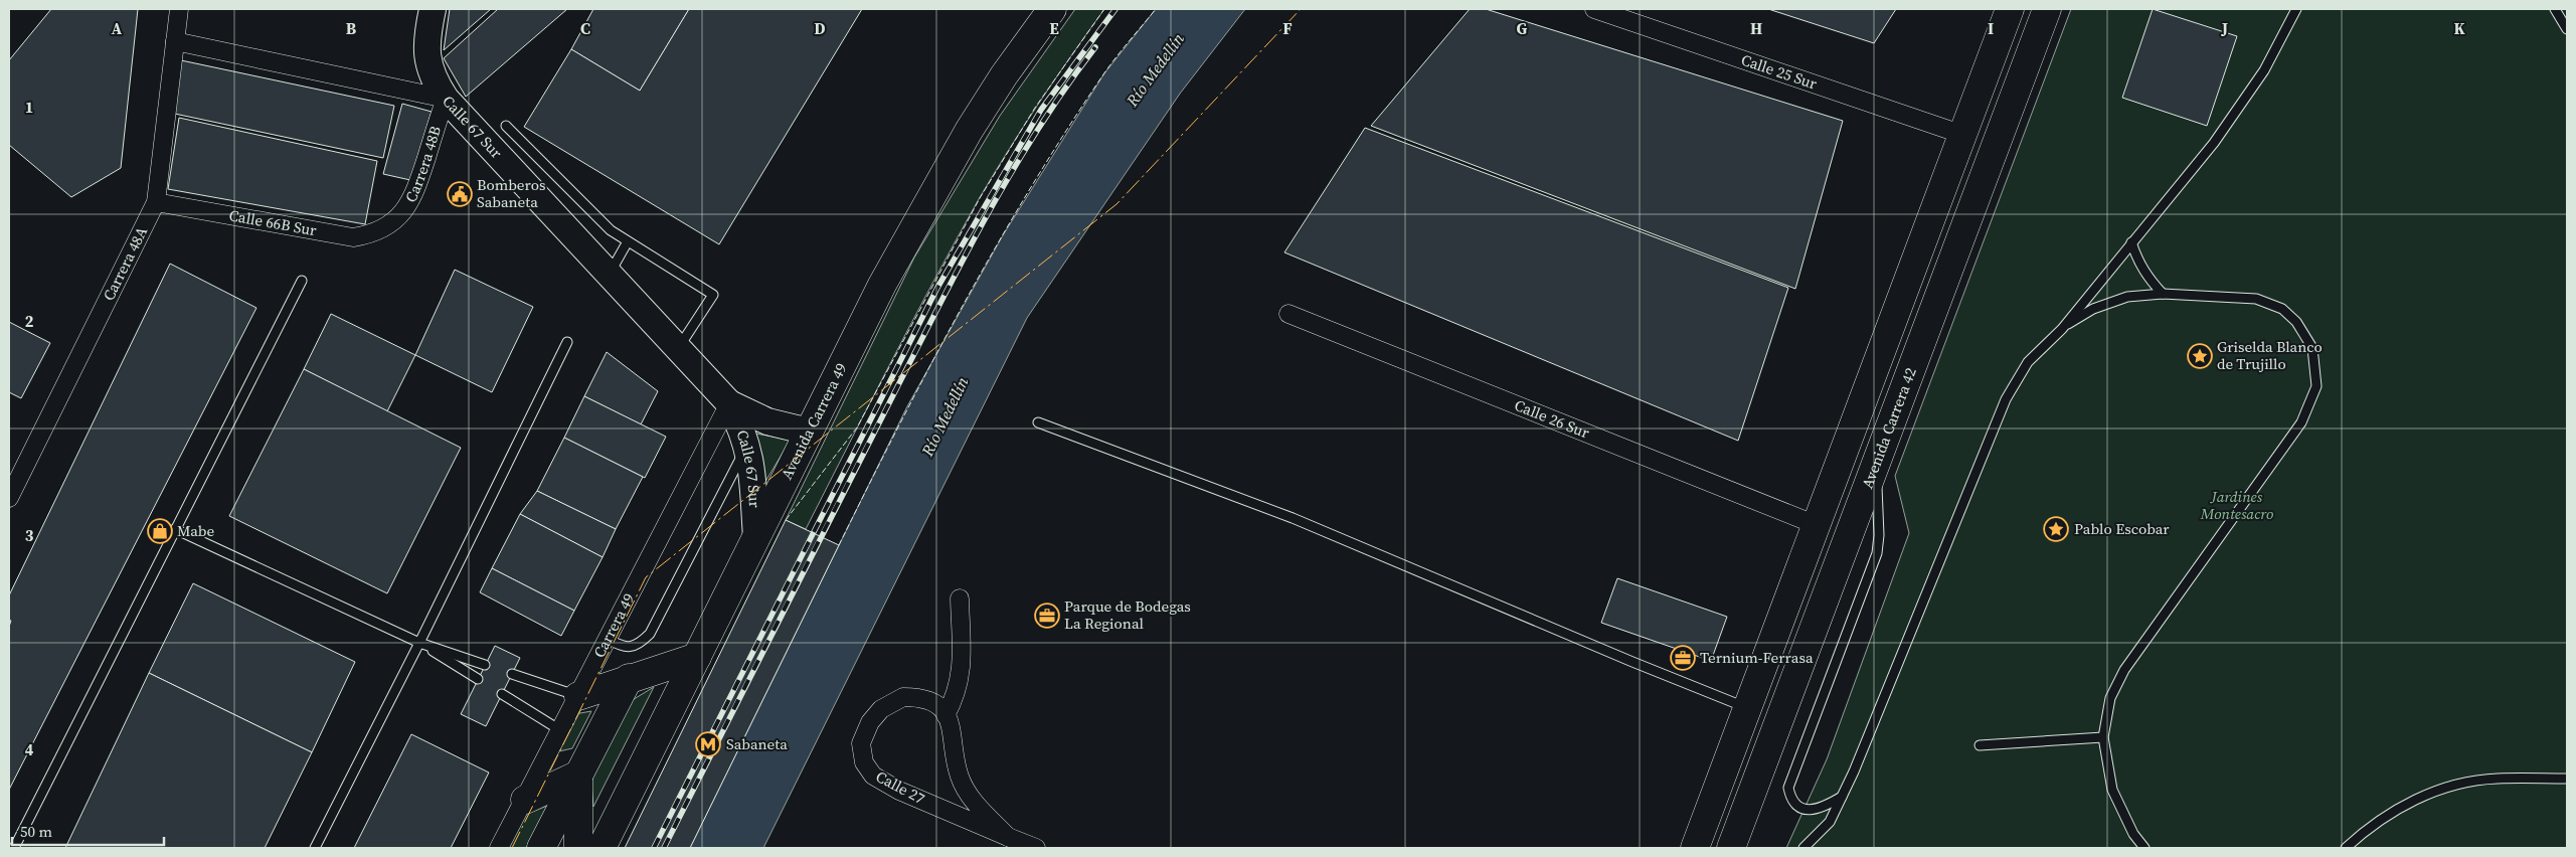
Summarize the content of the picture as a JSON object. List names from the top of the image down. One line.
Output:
{"streets":{"highway":["Avenida Carrera 49","Avenida Carrera 42"],"street":["Calle 25 Sur","Calle 67 Sur","Carrera 48B","Calle 66B Sur","Carrera 48A","Calle 26 Sur","Carrera 49","Calle 27"]},"crossings":[["Calle 67 Sur","Carrera 48B"],["Calle 67 Sur","Carrera 48A"],["Calle 67 Sur","Avenida Carrera 49"],["Calle 67 Sur","Carrera 49"],["Carrera 48B","Calle 66B Sur"],["Calle 66B Sur","Carrera 48A"]],"water":["Río Medellín"],"parks":["Jardines Montesacro"],"places":{"public building":["Bomberos Sabaneta"],"place":["Griselda Blanco de Trujillo","Pablo Escobar"],"shop":["Mabe"],"office":["Parque de Bodegas La Regional","Ternium-Ferrasa"],"metro station":["Sabaneta"]},"scale_bar":"50 m","grid":{"columns":["A","B","C","D","E","F","G","H","I","J","K"],"rows":["1","2","3","4"]}}
